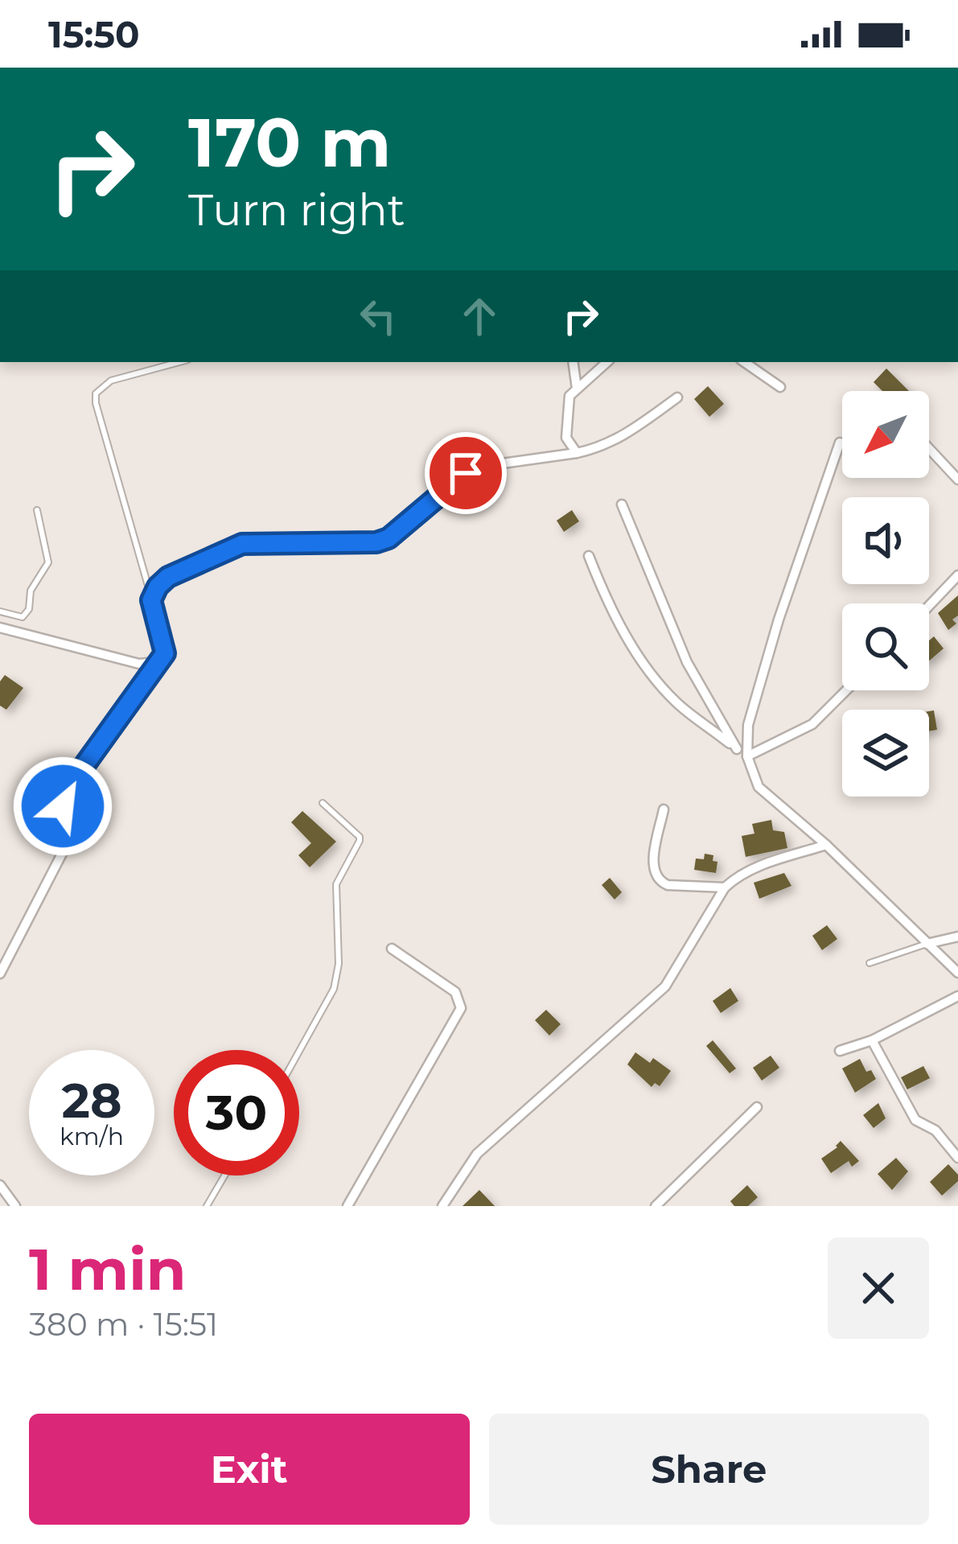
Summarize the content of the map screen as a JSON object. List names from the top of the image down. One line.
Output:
{"north":"bottom left","page":{"status":"15:50","turn":["170 m","Turn right"],"speed":"28 km/h","limit":"30","heading":["1 min","380 m · 15:51"],"buttons":["Exit","Share"]}}
